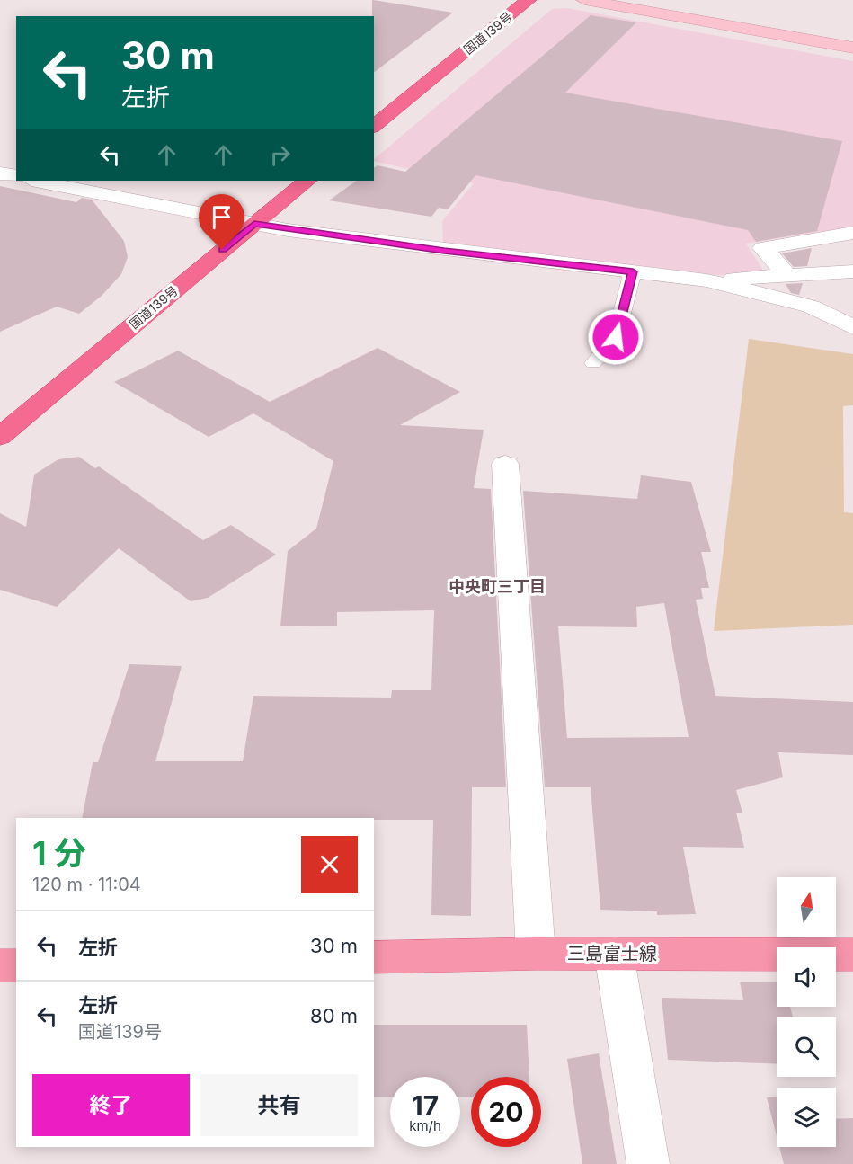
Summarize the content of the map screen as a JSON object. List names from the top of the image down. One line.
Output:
{"streets":{"highway":["国道139号"],"main road":["三島富士線"]},"districts":["中央町三丁目"],"north":"top","page":{"turn":["30 m","左折"],"heading":["1 分","120 m · 11:04"],"list":[{"name":"左折","value":"30 m"},{"name":"左折","note":"国道139号","value":"80 m"}],"buttons":["終了","共有"],"speed":"17 km/h","limit":"20"}}
